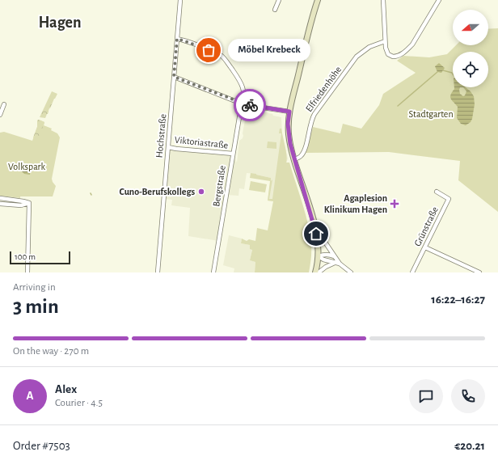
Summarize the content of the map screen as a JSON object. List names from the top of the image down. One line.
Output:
{"streets":{"street":["Elfriedenhöhe","Hochstraße","Viktoriastraße","Bergstraße","Grünstraße"]},"crossings":[["Hochstraße","Viktoriastraße"],["Hochstraße","Bergstraße"],["Viktoriastraße","Bergstraße"]],"districts":["Hagen"],"parks":["Stadtgarten","Volkspark"],"places":{"other":["Möbel Krebeck","Cuno-Berufskollegs"],"health":["Agaplesion Klinikum Hagen"]},"scale_bar":"100 m","north":"left","page":{"bubble":"Möbel Krebeck","scale":"100 m","heading":["3 min","Arriving in","16:22–16:27"],"panel":["Alex","Courier · 4.5","Order #7503","€20.21"],"bar":"On the way · 270 m","round":"A"}}
